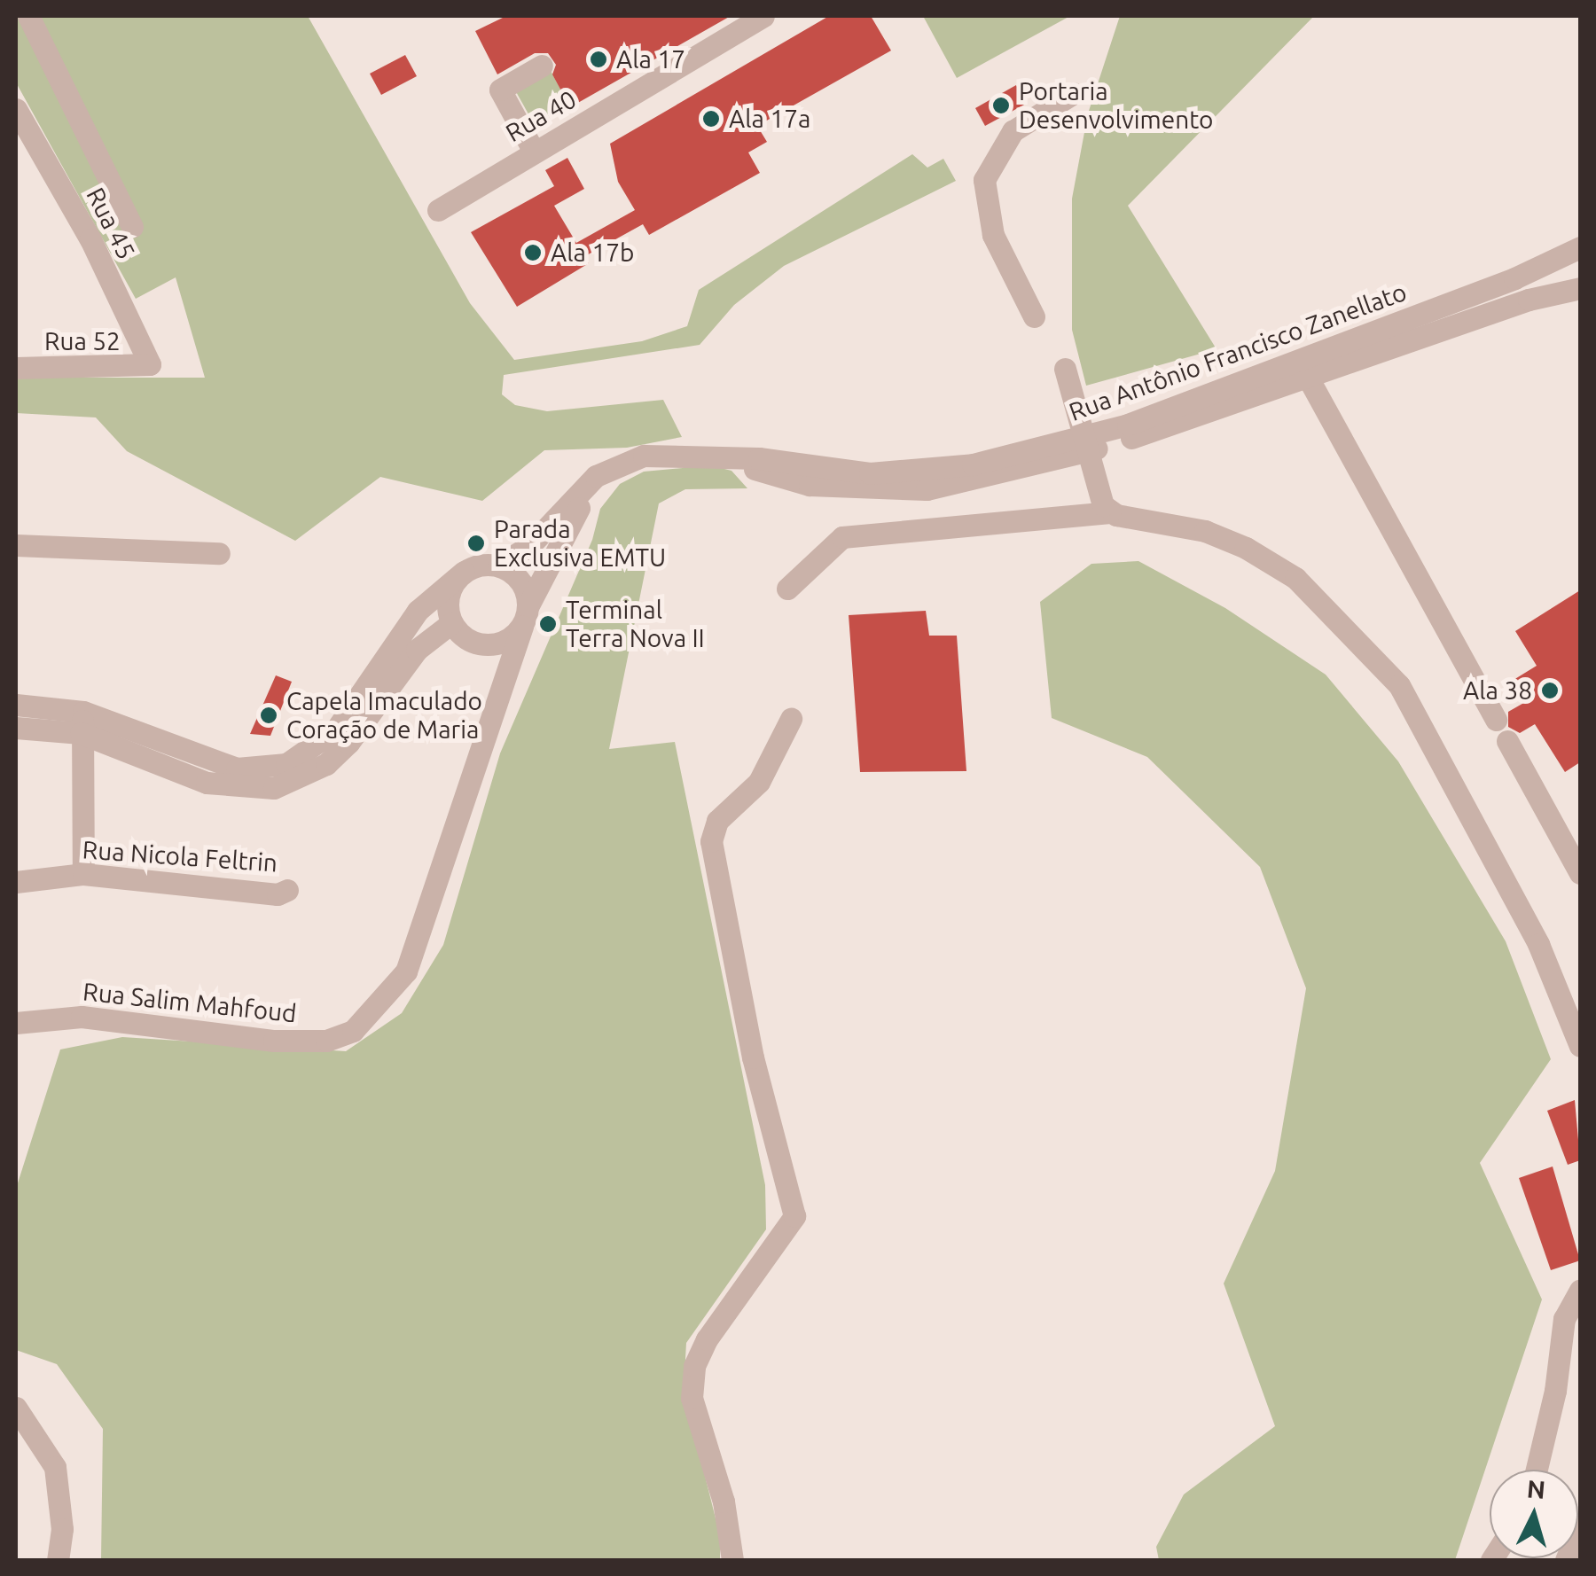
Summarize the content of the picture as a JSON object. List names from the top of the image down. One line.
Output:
{"streets":{"street":["Rua 40","Rua 45","Rua 52","Rua Antônio Francisco Zanellato","Rua Nicola Feltrin","Rua Salim Mahfoud"]},"crossings":[["Rua 45","Rua 52"],["Rua Antônio Francisco Zanellato","Rua Salim Mahfoud"]],"places":["Ala 17","Portaria Desenvolvimento","Ala 17a","Ala 17b","Parada Exclusiva EMTU","Terminal Terra Nova II","Ala 38","Capela Imaculado Coração de Maria"],"north":"top"}
